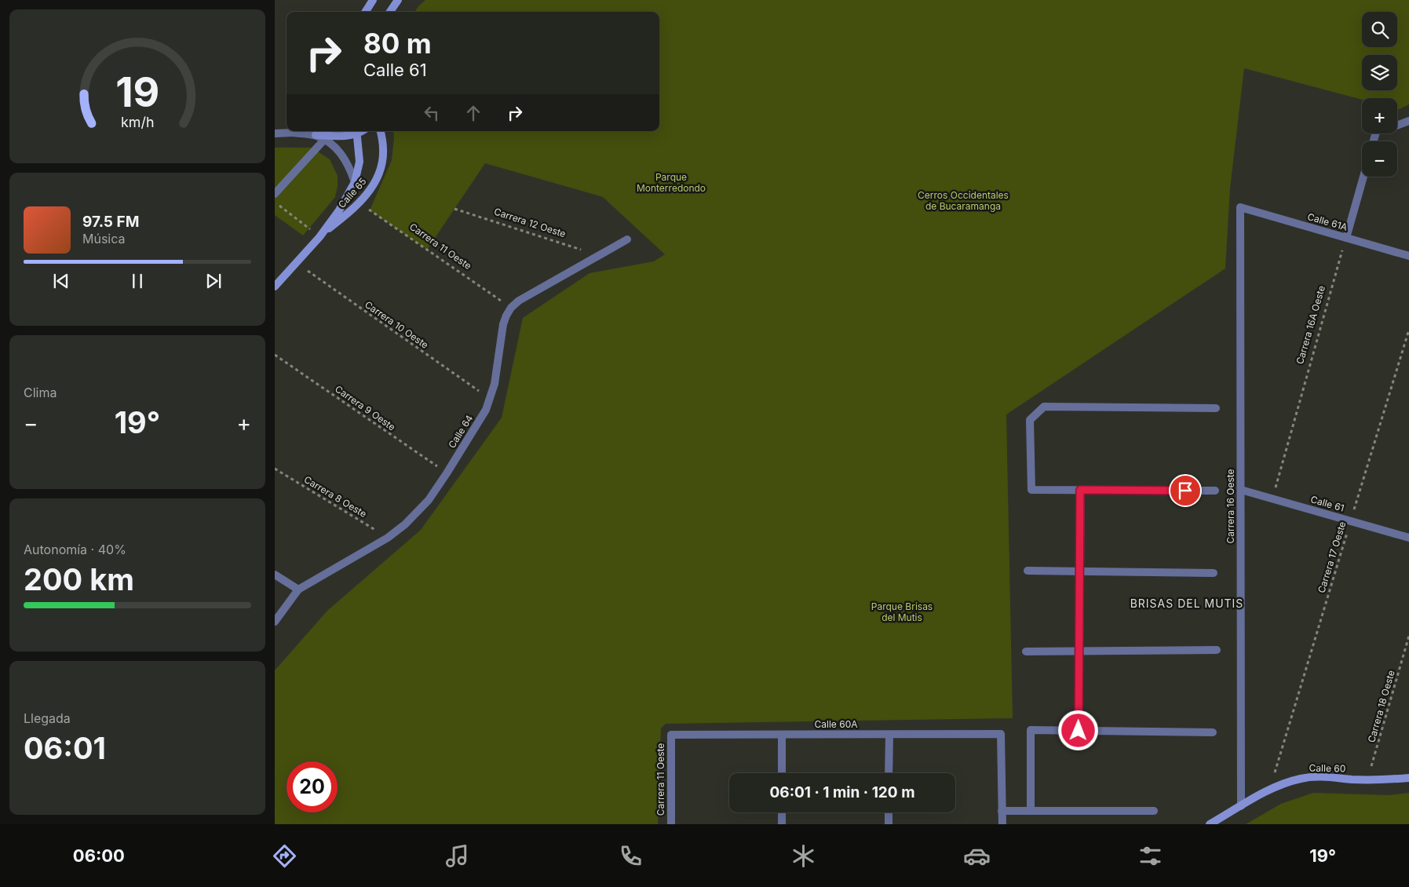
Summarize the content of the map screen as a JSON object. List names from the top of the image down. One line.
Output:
{"streets":{"street":["Calle 65","Calle 61A","Carrera 11 Oeste","Calle 64","Calle 61","Carrera 16 Oeste","Calle 60A","Calle 60"],"path":["Carrera 12 Oeste","Carrera 10 Oeste","Carrera 16A Oeste","Carrera 9 Oeste","Carrera 8 Oeste","Carrera 17 Oeste","Carrera 18 Oeste"]},"crossings":[["Calle 65","Carrera 11 Oeste"],["Calle 65","Carrera 10 Oeste"],["Calle 61A","Carrera 16A Oeste"],["Calle 61A","Carrera 16 Oeste"],["Carrera 12 Oeste","Calle 64"],["Carrera 11 Oeste","Calle 64"],["Carrera 11 Oeste","Calle 60A"],["Carrera 10 Oeste","Calle 64"],["Carrera 16A Oeste","Calle 61"],["Carrera 9 Oeste","Calle 64"],["Calle 64","Carrera 8 Oeste"],["Calle 61","Carrera 16 Oeste"],["Calle 61","Carrera 17 Oeste"],["Carrera 16 Oeste","Calle 60"],["Carrera 17 Oeste","Calle 60"],["Carrera 18 Oeste","Calle 60"]],"districts":["BRISAS DEL MUTIS"],"parks":["Parque Monterredondo","Cerros Occidentales de Bucaramanga","Parque Brisas del Mutis"],"page":{"map_buttons":["+","−"],"turn":["80 m","Calle 61"],"song":["97.5 FM","Música"],"tile":["Clima",["Autonomía · 40%","200 km"],["Llegada","06:01"]],"heat":["−","19°","+"],"limit":"20","trip":"06:01 · 1 min · 120 m","tabs":["06:00","19°"],"gauge":["19","km/h"]}}
